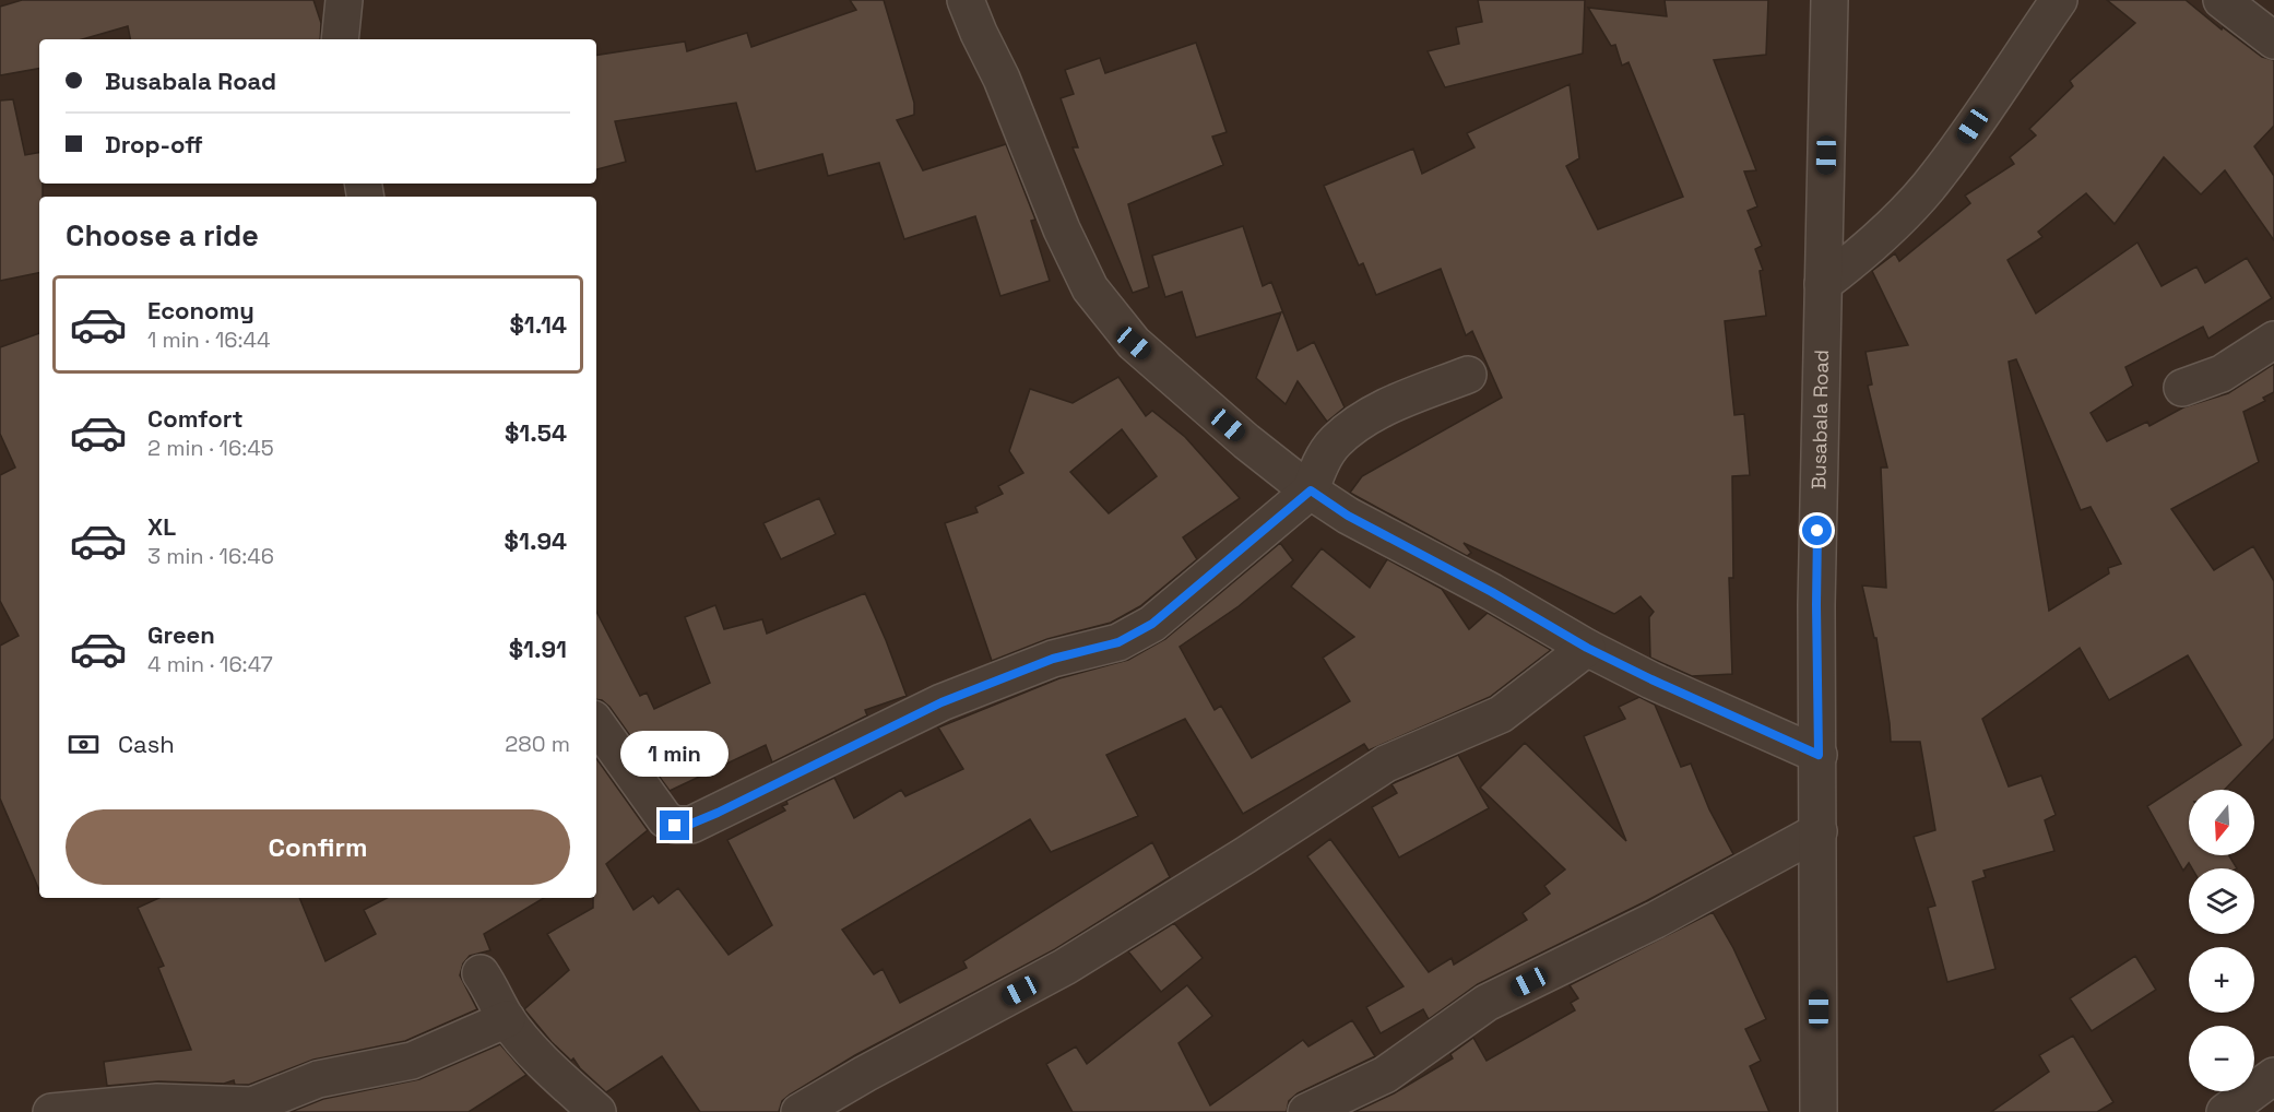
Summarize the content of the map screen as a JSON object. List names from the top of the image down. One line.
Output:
{"streets":{"street":["Busabala Road"]},"north":"bottom","page":{"banner":["Busabala Road","Drop-off"],"heading":"Choose a ride","list":[{"name":"Economy","note":"1 min · 16:44","value":"$1.14"},{"name":"Comfort","note":"2 min · 16:45","value":"$1.54"},{"name":"XL","note":"3 min · 16:46","value":"$1.94"},{"name":"Green","note":"4 min · 16:47","value":"$1.91"}],"pay":["Cash","280 m"],"bubble":"1 min","map_buttons":["+","−"],"buttons":"Confirm"}}
